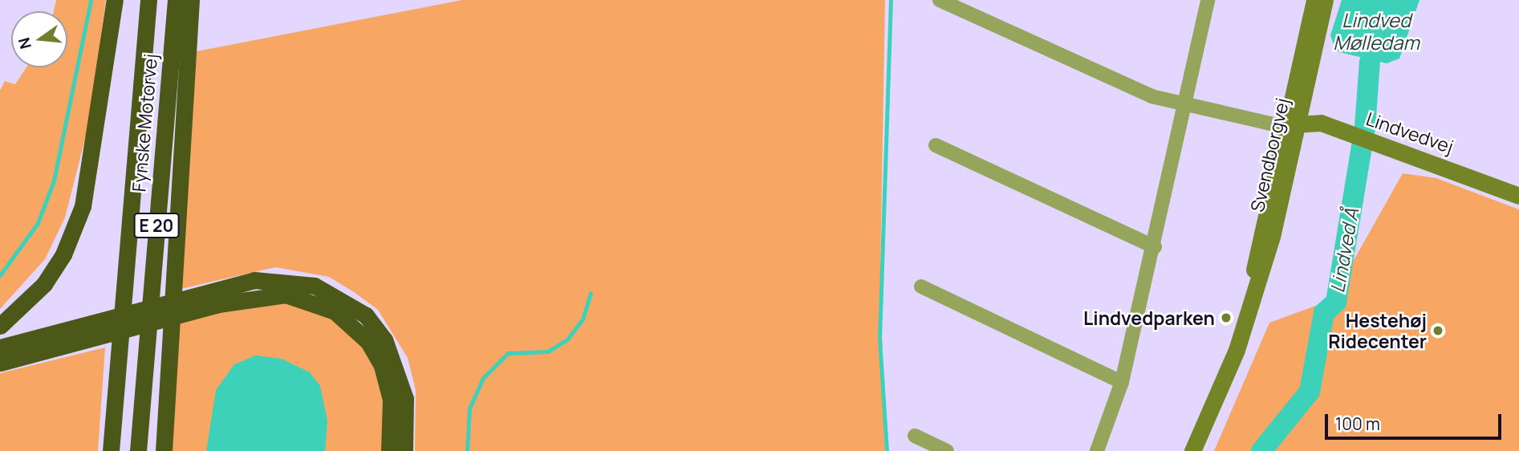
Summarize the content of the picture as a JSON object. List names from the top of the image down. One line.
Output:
{"streets":{"highway":["Fynske Motorvej","E 20"],"main road":["Lindvedvej","Svendborgvej"]},"crossings":[["Lindvedvej","Svendborgvej"]],"water":["Lindved Mølledam","Lindved Å"],"places":["Lindvedparken","Hestehøj Ridecenter"],"scale_bar":"100 m","north":"left"}
